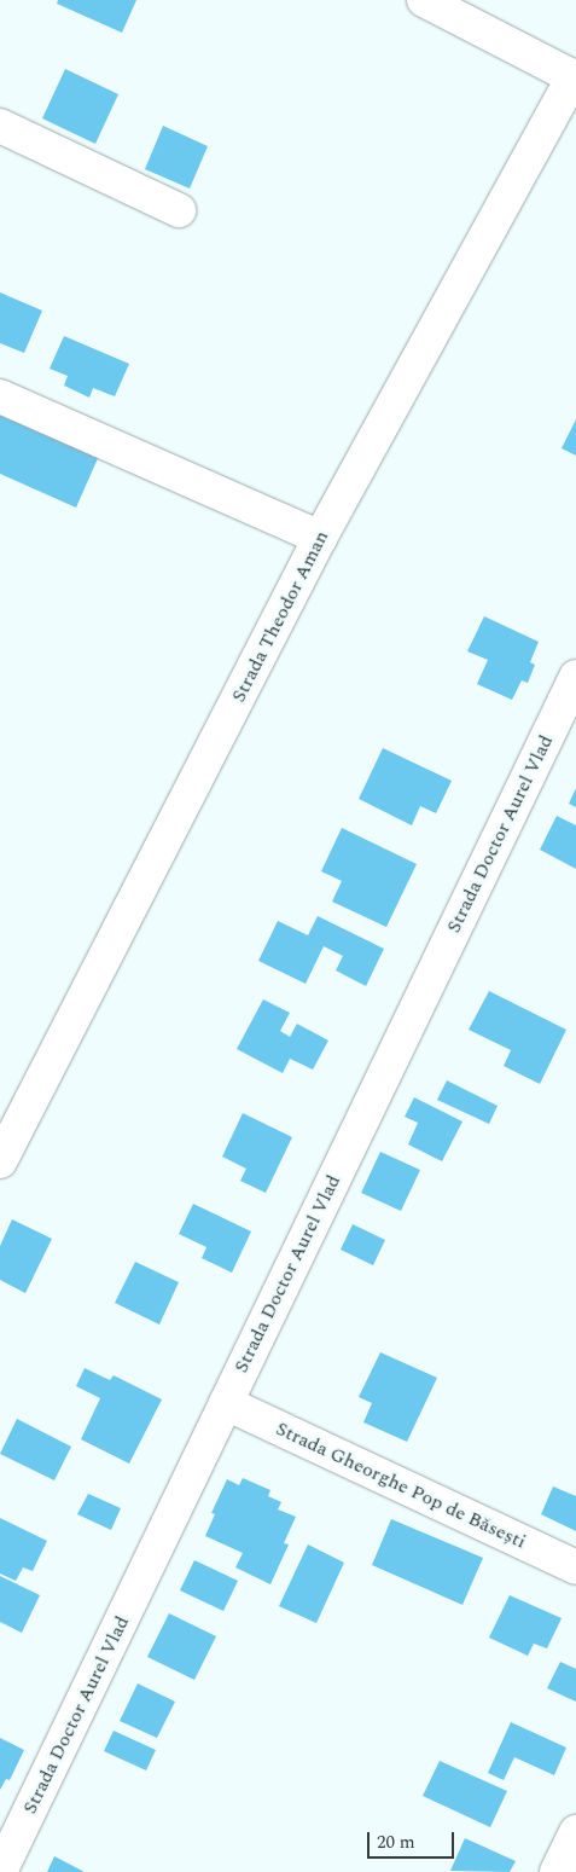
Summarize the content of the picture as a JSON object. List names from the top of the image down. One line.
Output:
{"streets":{"street":["Strada Theodor Aman","Strada Doctor Aurel Vlad","Strada Gheorghe Pop de Băsești"]},"crossings":[["Strada Doctor Aurel Vlad","Strada Gheorghe Pop de Băsești"]],"scale_bar":"20 m"}
